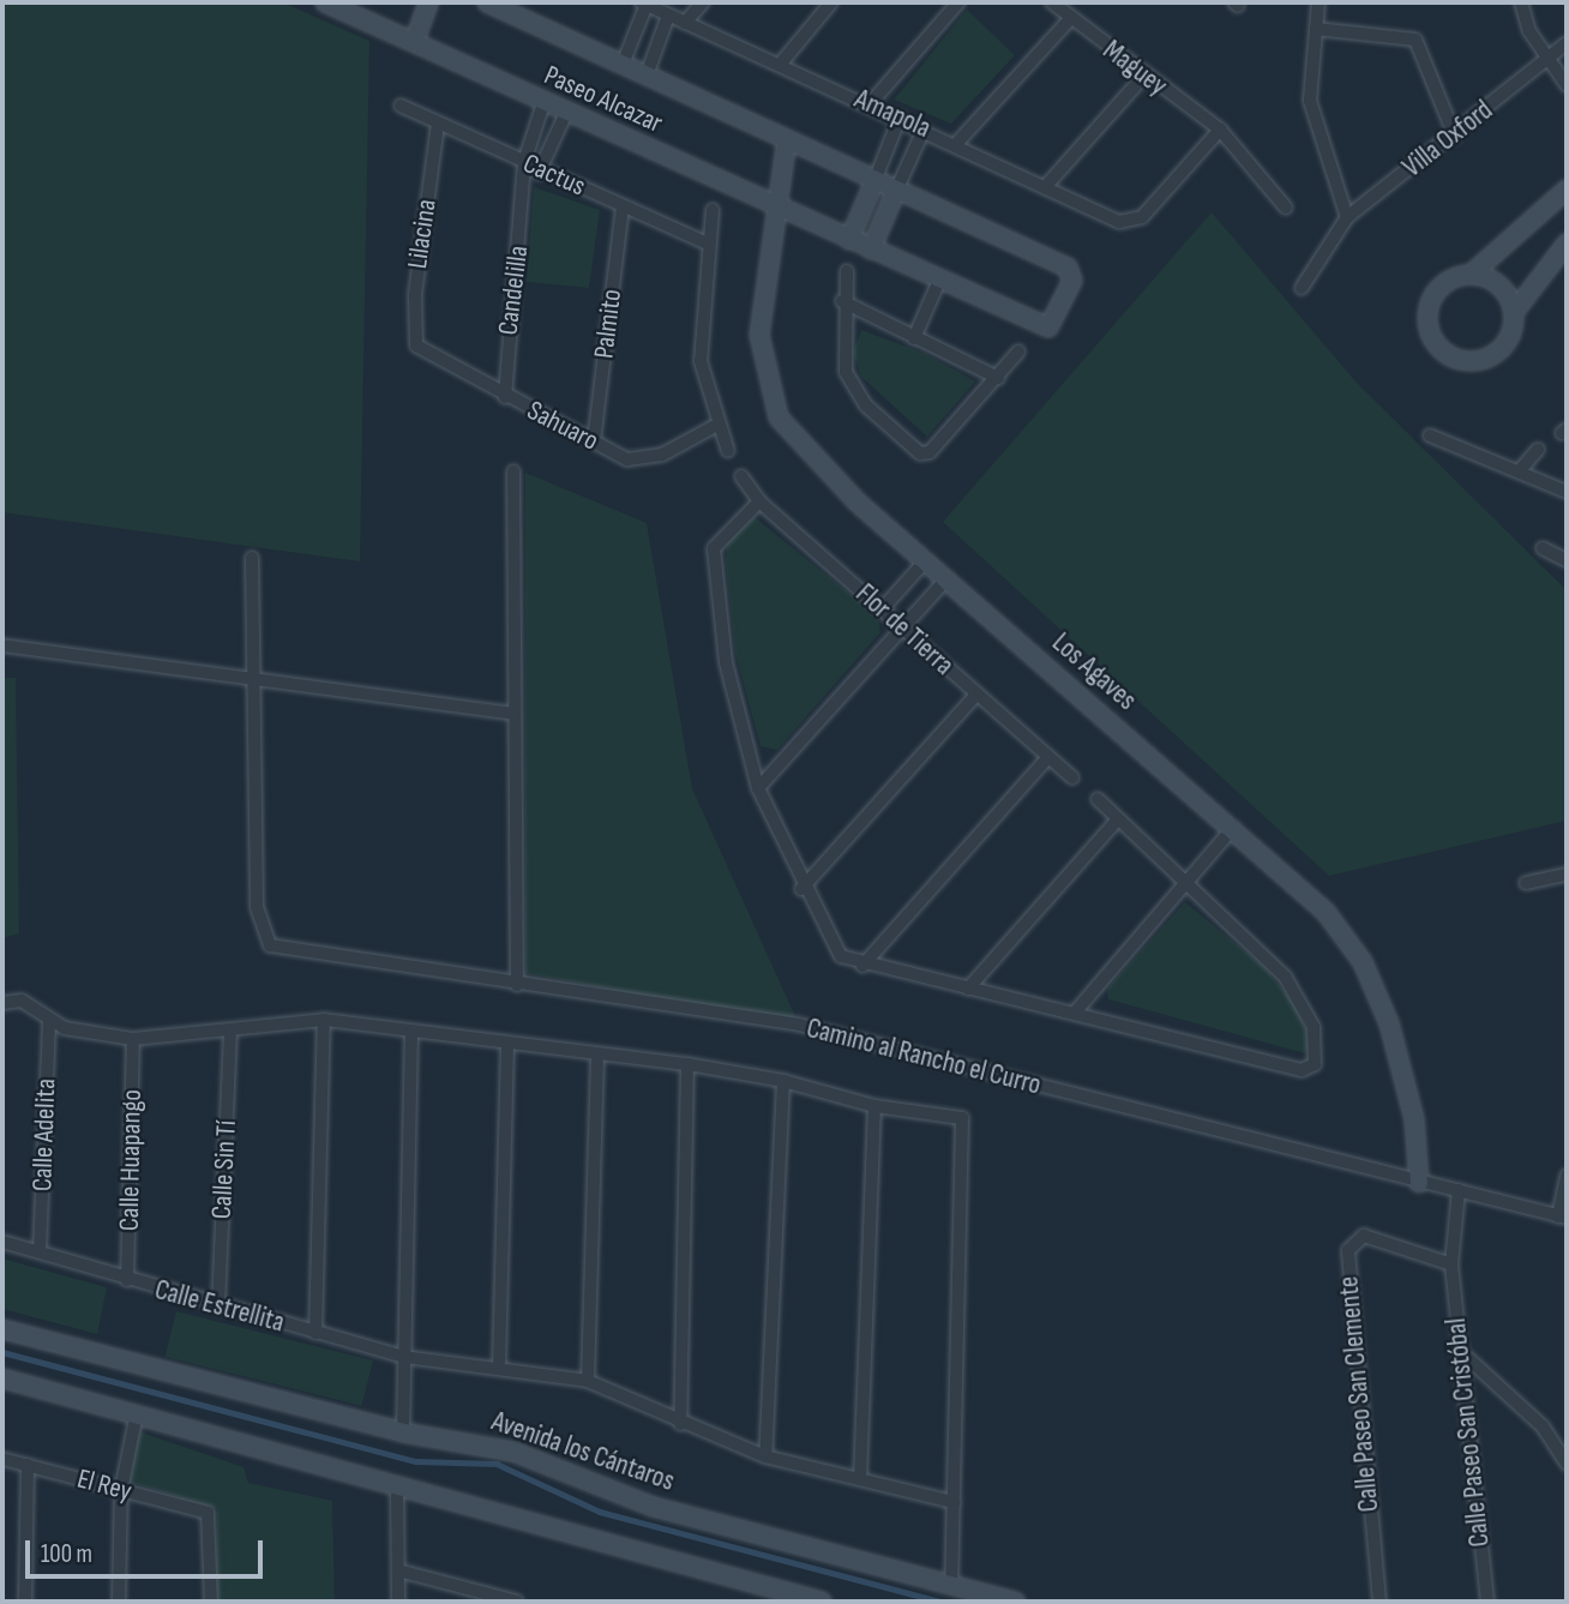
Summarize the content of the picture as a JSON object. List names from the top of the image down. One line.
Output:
{"streets":{"street":["Maguey","Paseo Alcazar","Amapola","Villa Oxford","Cactus","Lilacina","Candelilla","Palmito","Sahuaro","Flor de Tierra","Los Agaves","Camino al Rancho el Curro","Calle Adelita","Calle Huapango","Calle Sin Tí","Calle Estrellita","Calle Paseo San Clemente","Calle Paseo San Cristóbal","Avenida los Cántaros","El Rey"]},"crossings":[["Maguey","Amapola"],["Paseo Alcazar","Los Agaves"],["Cactus","Lilacina"],["Cactus","Candelilla"],["Cactus","Palmito"],["Lilacina","Sahuaro"],["Candelilla","Sahuaro"],["Palmito","Sahuaro"],["Los Agaves","Camino al Rancho el Curro"],["Camino al Rancho el Curro","Calle Paseo San Cristóbal"],["Calle Adelita","Calle Estrellita"],["Calle Huapango","Calle Estrellita"],["Calle Sin Tí","Calle Estrellita"],["Calle Paseo San Clemente","Calle Paseo San Cristóbal"]],"scale_bar":"100 m"}
